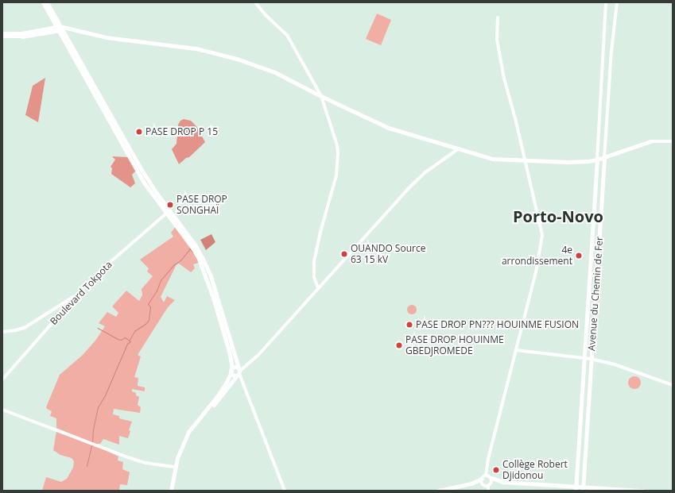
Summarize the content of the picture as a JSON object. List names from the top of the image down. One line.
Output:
{"streets":{"main road":["Avenue du Chemin de Fer"],"street":["Boulevard Tokpota"]},"districts":["Porto-Novo"],"places":["PASE DROP P 15","PASE DROP SONGHAÏ","OUANDO Source 63 15 kV","4e arrondissement","PASE DROP PN??? HOUINME FUSION","PASE DROP HOUINME GBEDJROMEDE","Collège Robert Djidonou"]}
